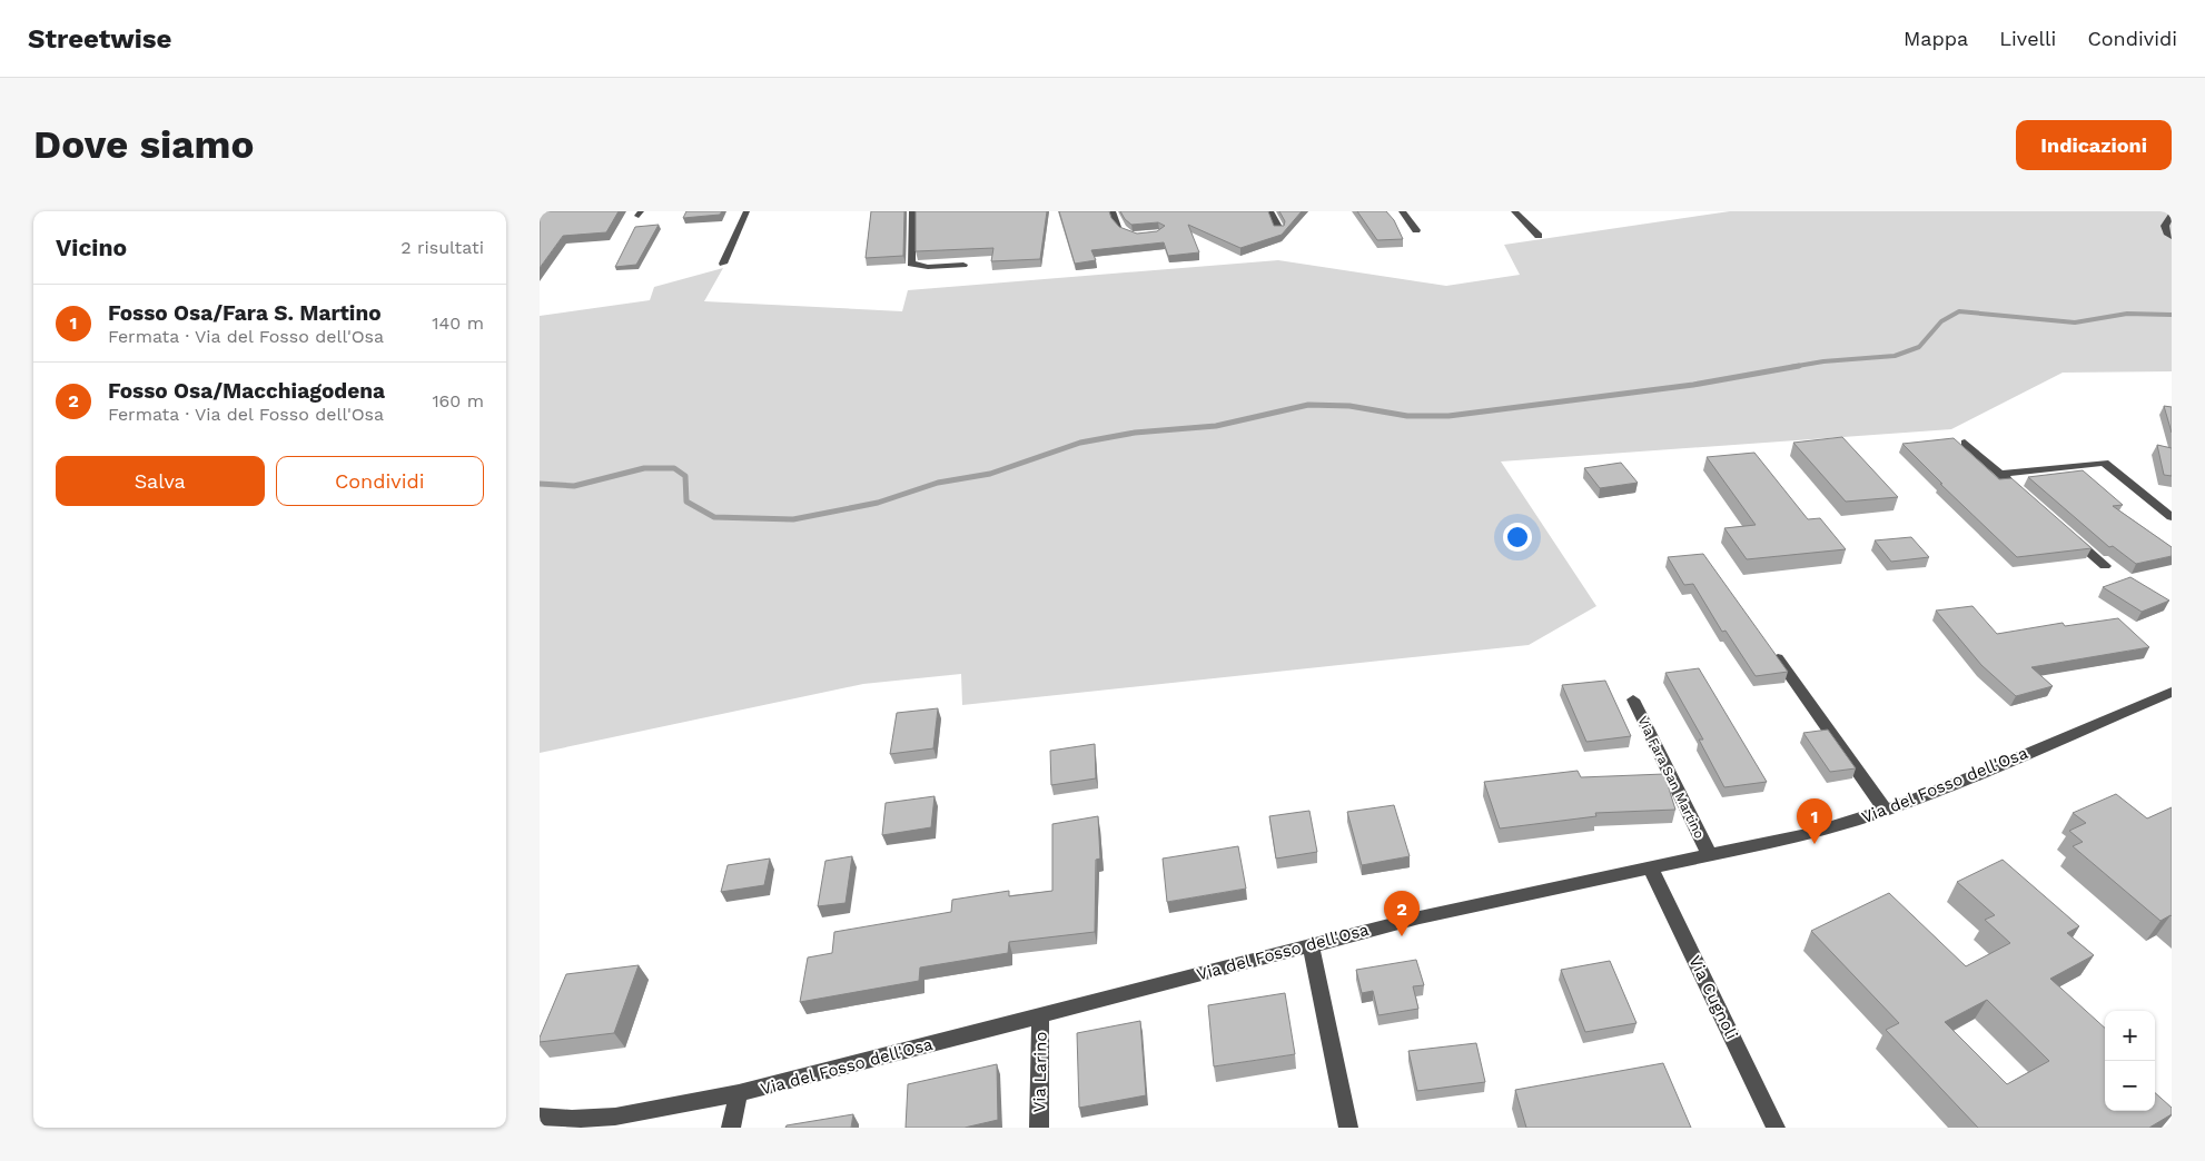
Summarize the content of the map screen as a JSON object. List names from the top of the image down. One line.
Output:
{"streets":{"street":["Via Fara San Martino","Via del Fosso dell'Osa","Via Cugnoli","Via Larino"]},"crossings":[["Via Fara San Martino","Via del Fosso dell'Osa"],["Via del Fosso dell'Osa","Via Cugnoli"],["Via del Fosso dell'Osa","Via Larino"]],"page":{"header":"Streetwise","nav":["Mappa","Livelli","Condividi"],"buttons":["Indicazioni",["Salva","Condividi"]],"title":"Dove siamo","heading":["Vicino","2 risultati"],"list":[{"mark":"1","name":"Fosso Osa/Fara S. Martino","note":"Fermata · Via del Fosso dell'Osa","value":"140 m"},{"mark":"2","name":"Fosso Osa/Macchiagodena","note":"Fermata · Via del Fosso dell'Osa","value":"160 m"}],"pins":["1","2"],"map_buttons":["+","−"]}}
